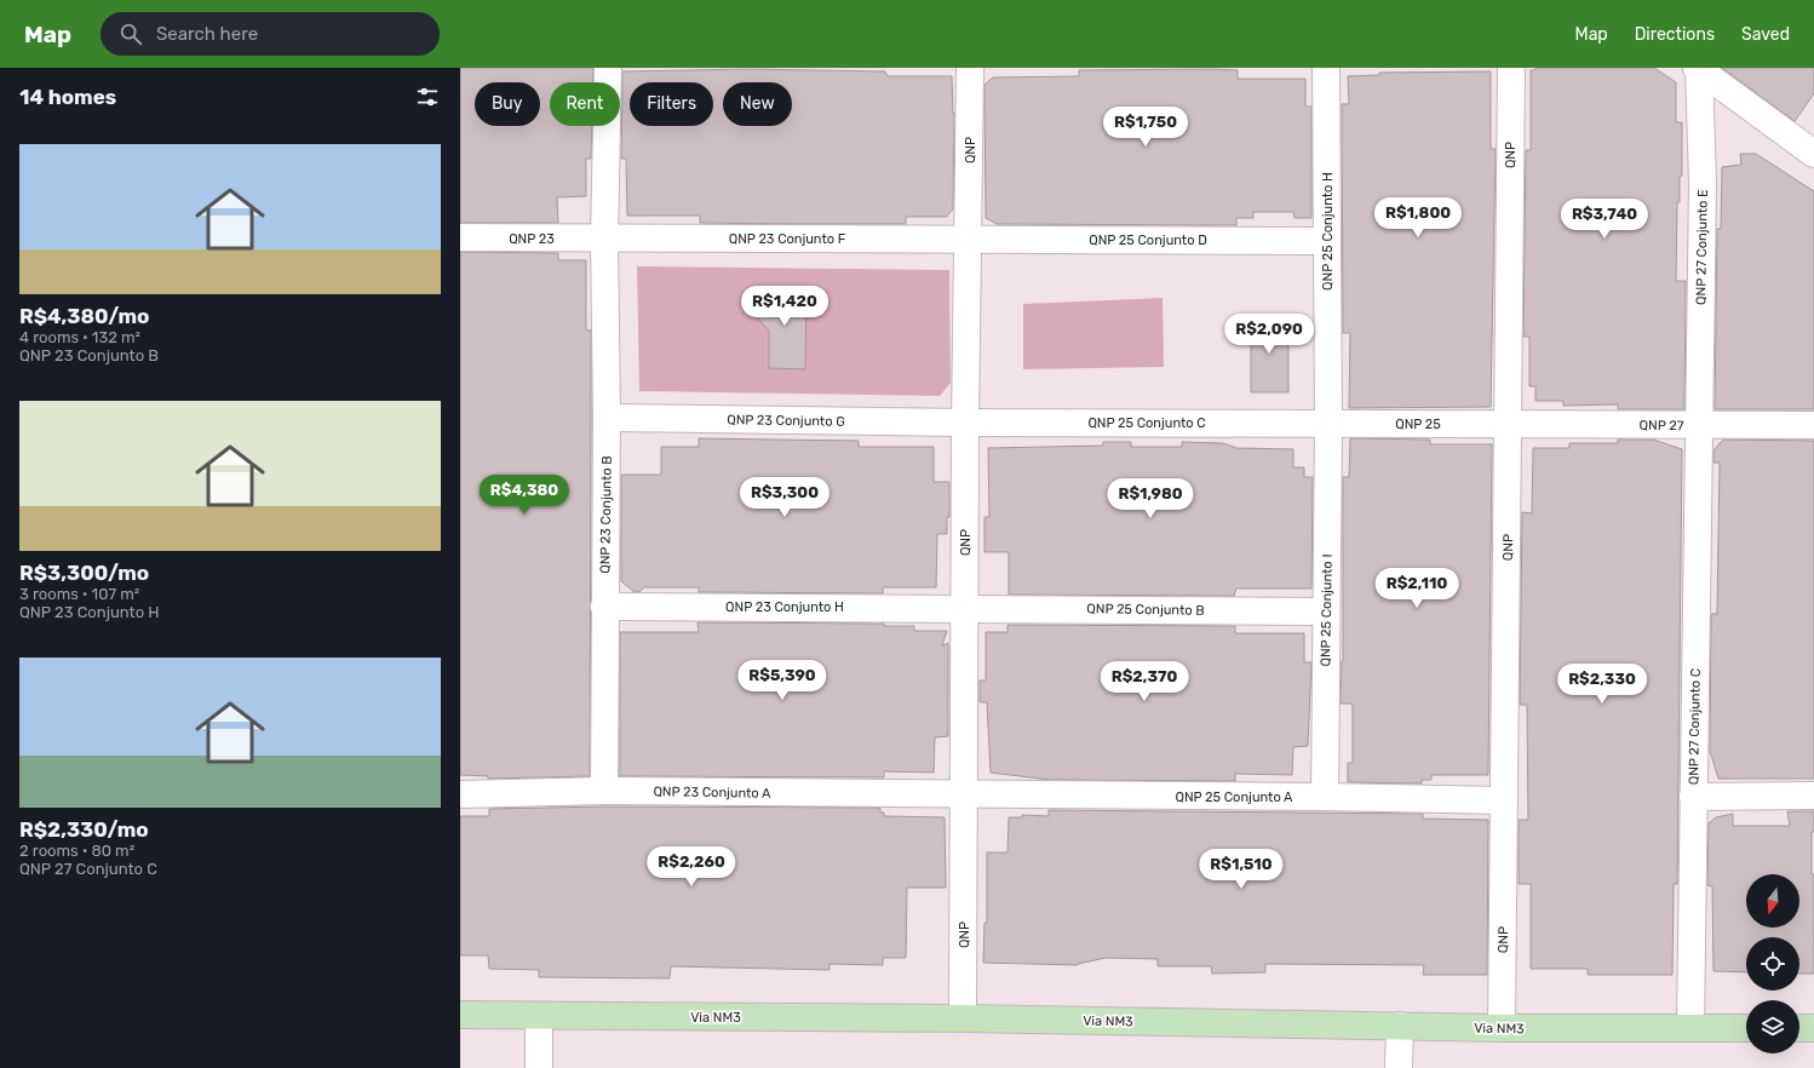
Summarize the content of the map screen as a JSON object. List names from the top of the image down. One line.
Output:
{"streets":{"main road":["Via NM3"],"street":["QNP","QNP 25 Conjunto H","QNP 23","QNP 23 Conjunto F","QNP 25 Conjunto D","QNP 27 Conjunto E","QNP 23 Conjunto G","QNP 25 Conjunto C","QNP 25","QNP 27","QNP 23 Conjunto B","QNP 23 Conjunto H","QNP 25 Conjunto B","QNP 25 Conjunto I","QNP 27 Conjunto C","QNP 23 Conjunto A","QNP 25 Conjunto A"]},"crossings":[["QNP","QNP 23 Conjunto F"],["QNP","QNP 25 Conjunto D"],["QNP","QNP 23 Conjunto G"],["QNP","QNP 25 Conjunto C"],["QNP","QNP 25"],["QNP","QNP 27"],["QNP","QNP 23 Conjunto H"],["QNP","QNP 25 Conjunto B"],["QNP","QNP 23 Conjunto A"],["QNP","QNP 25 Conjunto A"],["QNP","Via NM3"],["QNP 25 Conjunto H","QNP 25 Conjunto D"],["QNP 25 Conjunto H","QNP 25 Conjunto C"],["QNP 25 Conjunto H","QNP 25"],["QNP 25 Conjunto H","QNP 25 Conjunto I"],["QNP 23","QNP 23 Conjunto F"],["QNP 23","QNP 23 Conjunto B"],["QNP 23 Conjunto F","QNP 25 Conjunto D"],["QNP 23 Conjunto F","QNP 23 Conjunto B"],["QNP 27 Conjunto E","QNP 27"],["QNP 27 Conjunto E","QNP 27 Conjunto C"],["QNP 23 Conjunto G","QNP 25 Conjunto C"],["QNP 23 Conjunto G","QNP 23 Conjunto B"],["QNP 25 Conjunto C","QNP 25"],["QNP 25 Conjunto C","QNP 25 Conjunto I"],["QNP 25","QNP 27"],["QNP 25","QNP 25 Conjunto I"],["QNP 27","QNP 27 Conjunto C"],["QNP 23 Conjunto B","QNP 23 Conjunto H"],["QNP 23 Conjunto B","QNP 23 Conjunto A"],["QNP 23 Conjunto H","QNP 25 Conjunto B"],["QNP 25 Conjunto B","QNP 25 Conjunto I"],["QNP 25 Conjunto I","QNP 25 Conjunto A"],["QNP 27 Conjunto C","Via NM3"],["QNP 23 Conjunto A","QNP 25 Conjunto A"]],"north":"bottom","page":{"header":"Map","search":"Search here","nav":["Map","Directions","Saved"],"heading":"14 homes","chip":["Buy","Rent","Filters","New"],"price":["R$1,750","R$1,800","R$3,740","R$1,420","R$2,090","R$4,380","R$3,300","R$1,980","R$2,110","R$5,390","R$2,370","R$2,330","R$2,260","R$1,510"],"list":[{"name":"R$4,380/mo","note":"4 rooms · 132 m² · QNP 23 Conjunto B"},{"name":"R$3,300/mo","note":"3 rooms · 107 m² · QNP 23 Conjunto H"},{"name":"R$2,330/mo","note":"2 rooms · 80 m² · QNP 27 Conjunto C"}]}}
